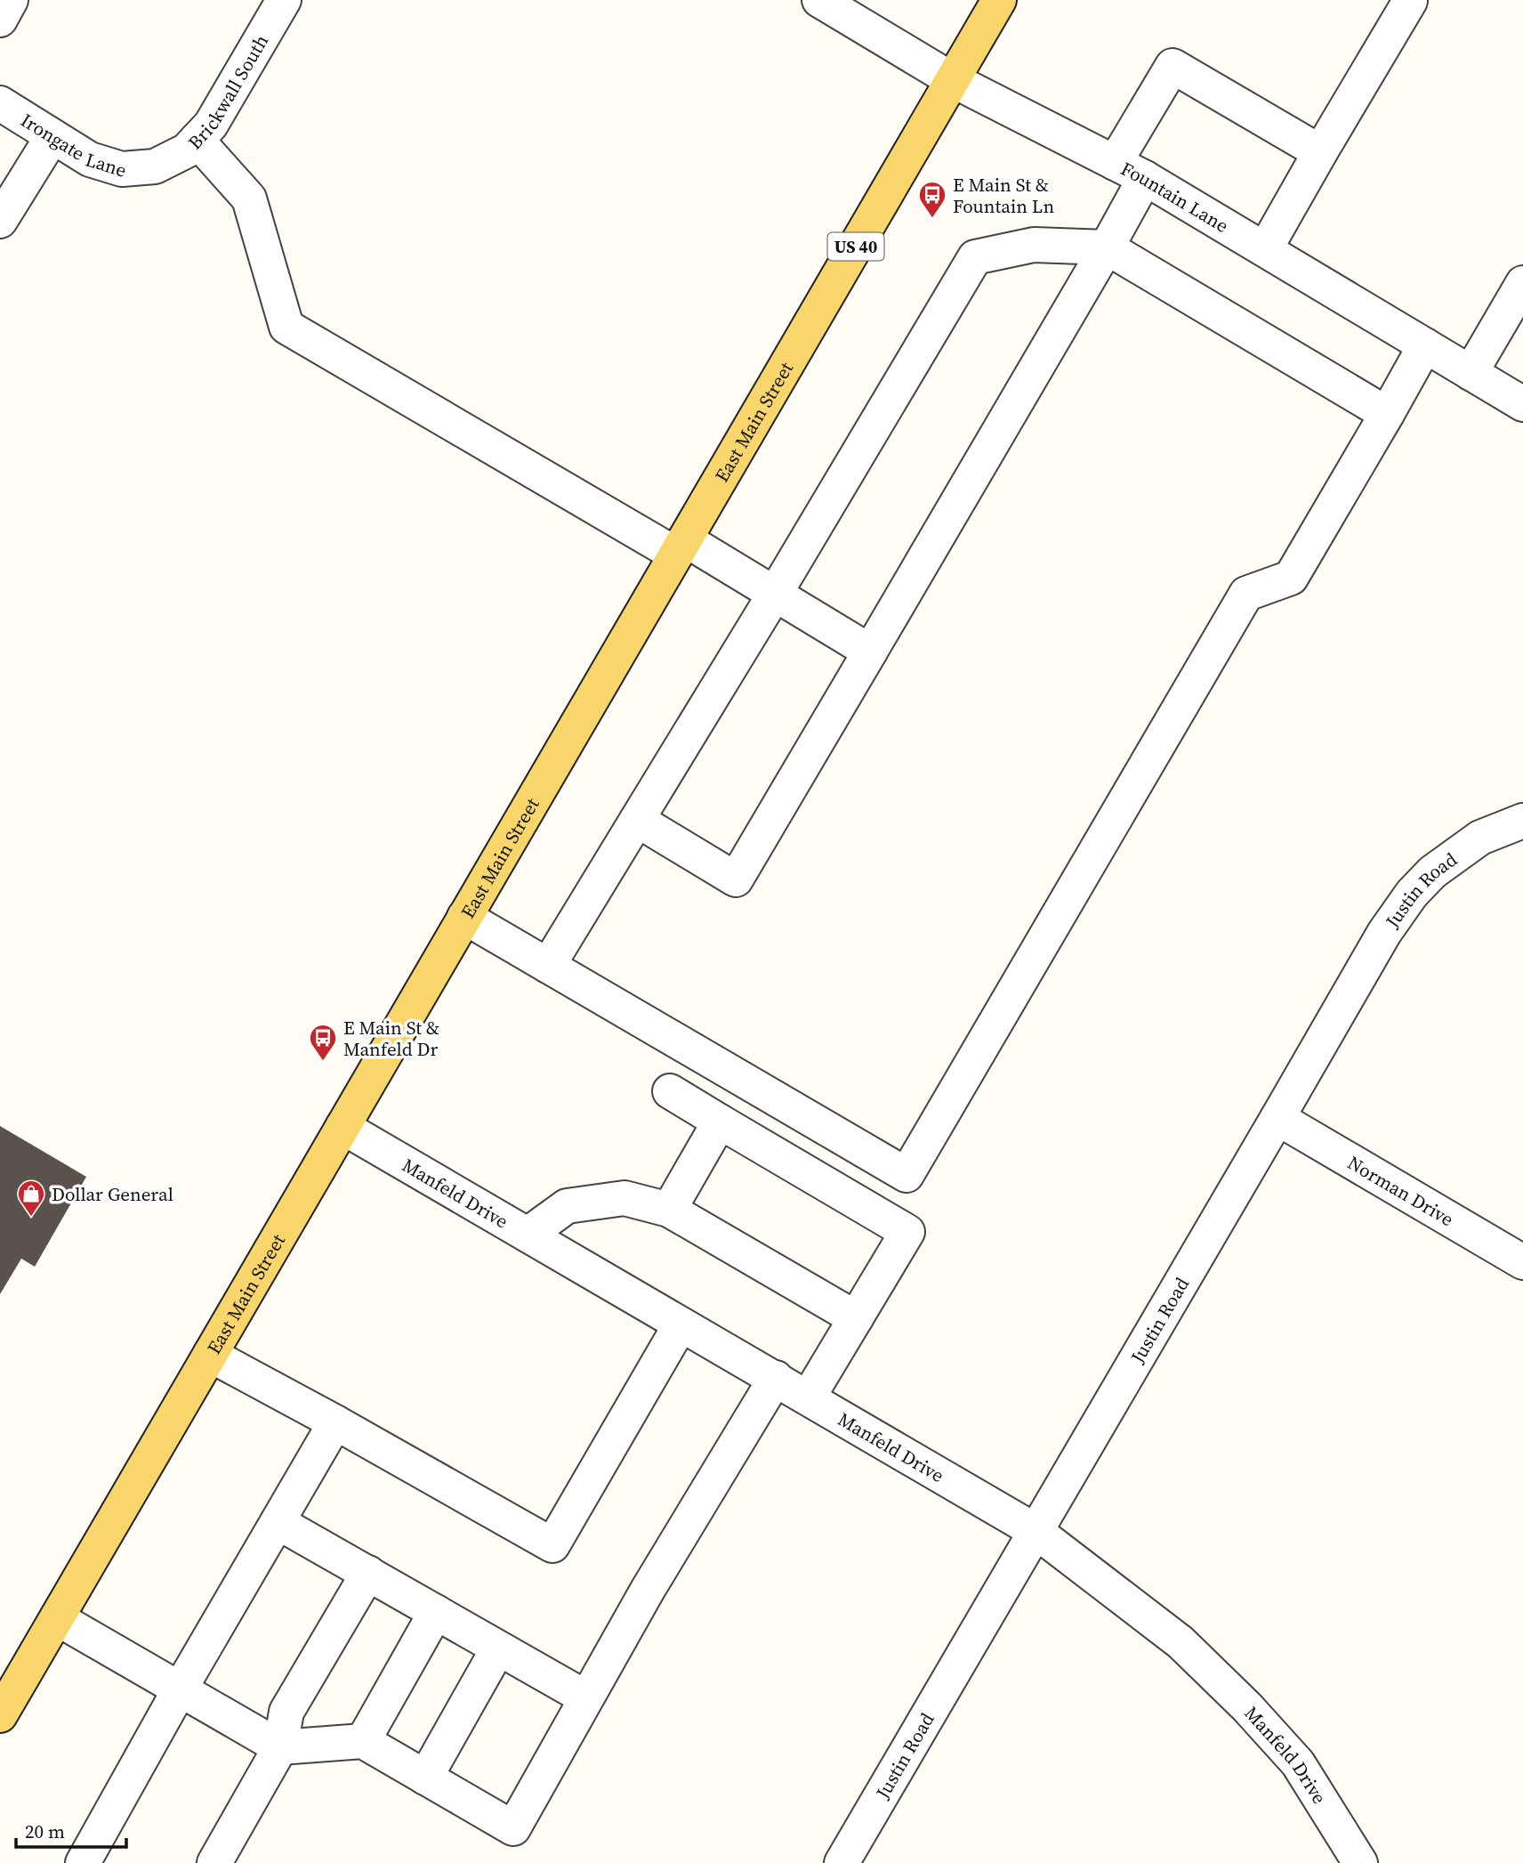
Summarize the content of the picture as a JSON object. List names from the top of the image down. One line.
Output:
{"streets":{"main road":["US 40","East Main Street"],"street":["Brickwall South","Irongate Lane","Fountain Lane","Justin Road","Norman Drive","Manfeld Drive"]},"crossings":[["Brickwall South","Irongate Lane"],["Fountain Lane","East Main Street"],["East Main Street","Manfeld Drive"],["Justin Road","Norman Drive"],["Justin Road","Manfeld Drive"]],"places":{"bus stop":["E Main St & Fountain Ln","E Main St & Manfeld Dr"],"shop":["Dollar General"]},"scale_bar":"20 m"}
